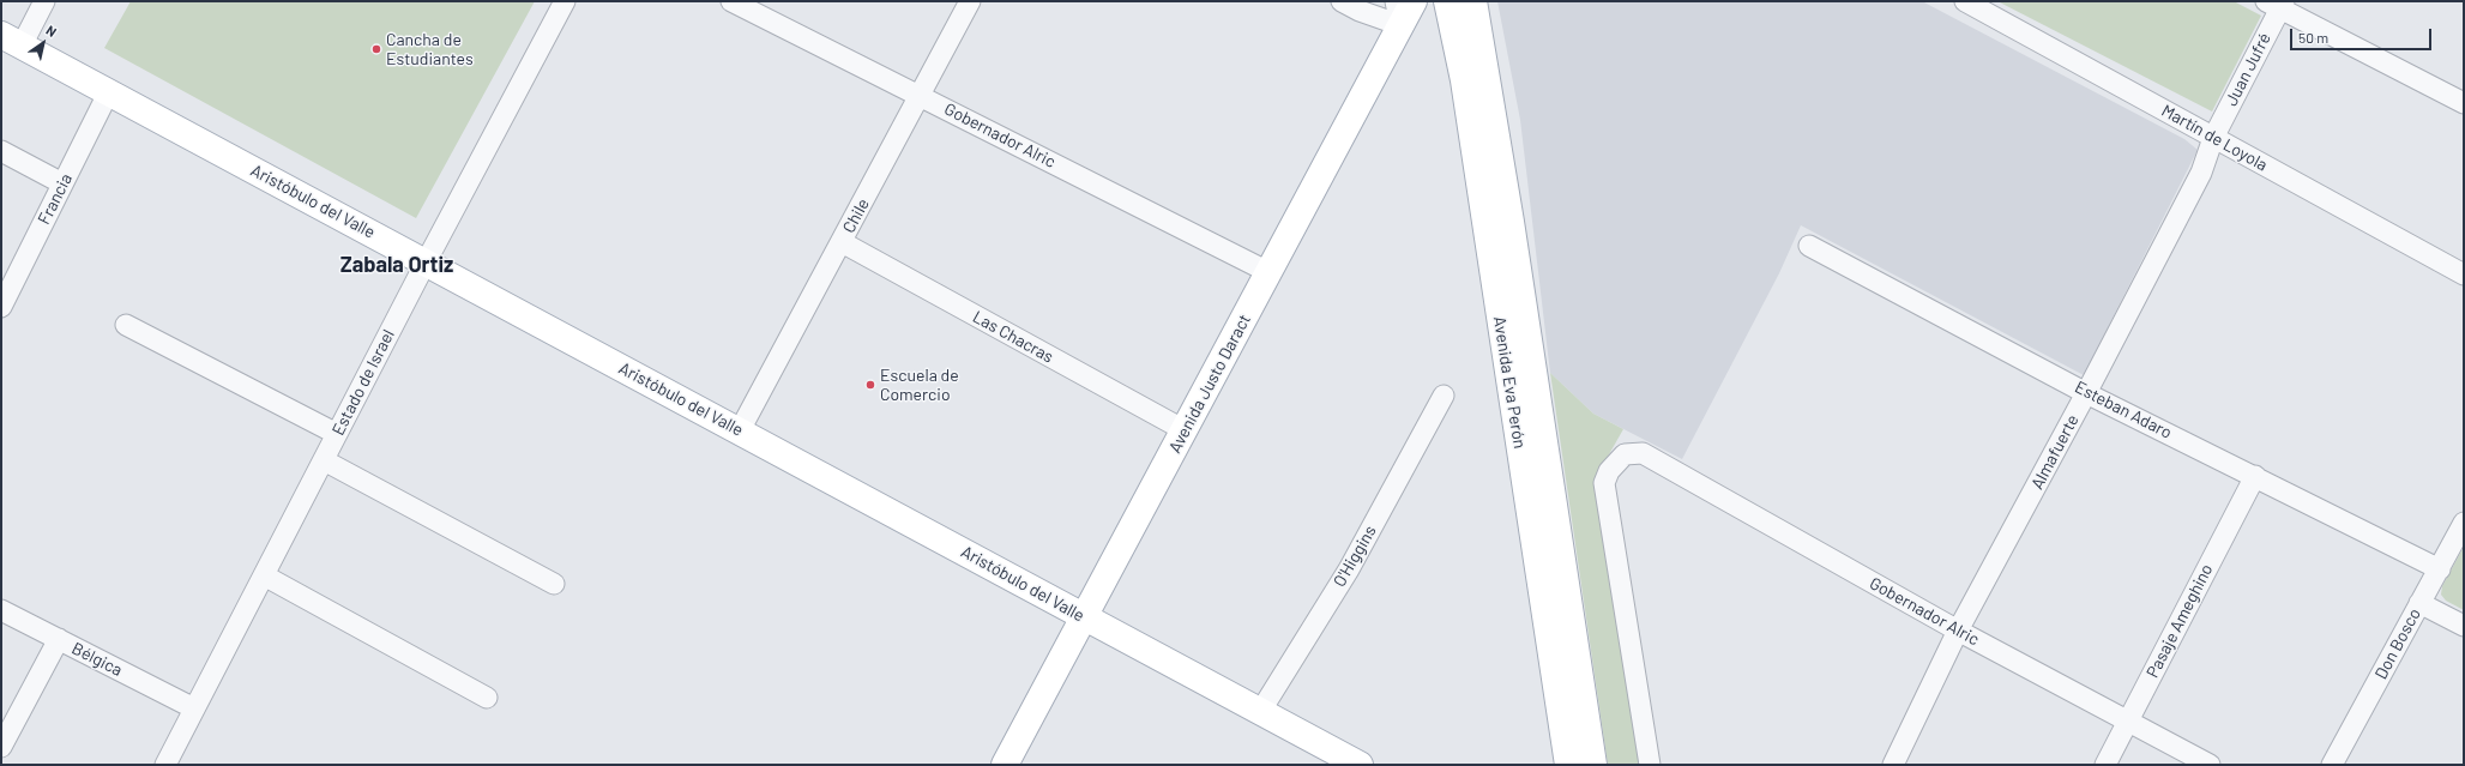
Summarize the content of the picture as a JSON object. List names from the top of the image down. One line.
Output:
{"streets":{"main road":["Aristóbulo del Valle","Avenida Eva Perón","Avenida Justo Daract"],"street":["Juan Jufré","Gobernador Alric","Martín de Loyola","Francia","Chile","Las Chacras","Estado de Israel","Esteban Adaro","Almafuerte","O'Higgins","Pasaje Ameghino","Don Bosco","Bélgica"]},"crossings":[["Juan Jufré","Martín de Loyola"],["Juan Jufré","Almafuerte"],["Gobernador Alric","Chile"],["Gobernador Alric","Avenida Justo Daract"],["Gobernador Alric","Almafuerte"],["Gobernador Alric","Pasaje Ameghino"],["Martín de Loyola","Almafuerte"],["Francia","Aristóbulo del Valle"],["Aristóbulo del Valle","Chile"],["Aristóbulo del Valle","Estado de Israel"],["Aristóbulo del Valle","Avenida Justo Daract"],["Aristóbulo del Valle","O'Higgins"],["Chile","Las Chacras"],["Las Chacras","Avenida Justo Daract"],["Estado de Israel","Bélgica"],["Esteban Adaro","Almafuerte"],["Esteban Adaro","Pasaje Ameghino"],["Esteban Adaro","Don Bosco"]],"districts":["Zabala Ortiz"],"places":["Cancha de Estudiantes","Escuela de Comercio"],"scale_bar":"50 m","north":"top right"}
